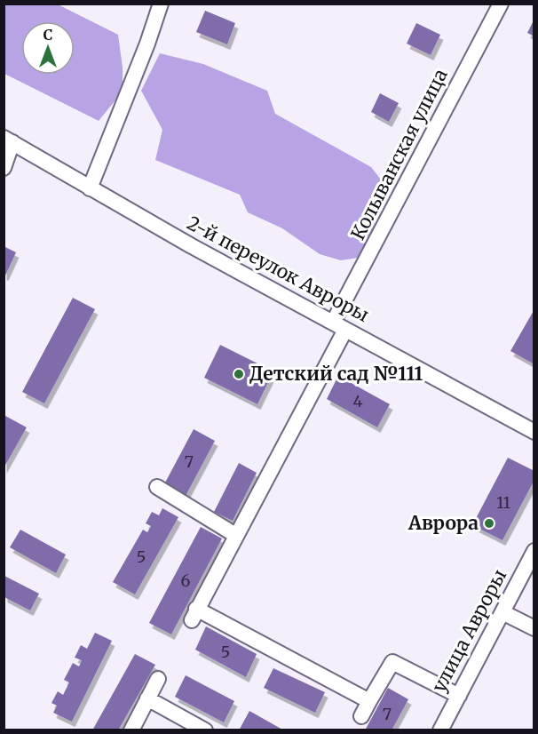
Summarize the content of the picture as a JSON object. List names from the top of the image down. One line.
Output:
{"streets":{"street":["Колыванская улица","2-й переулок Авроры","улица Авроры"]},"crossings":[["Колыванская улица","2-й переулок Авроры"]],"places":["Детский сад №111","Аврора"],"house_numbers":["4","7","11","5","6","5","7"],"north":"top"}
